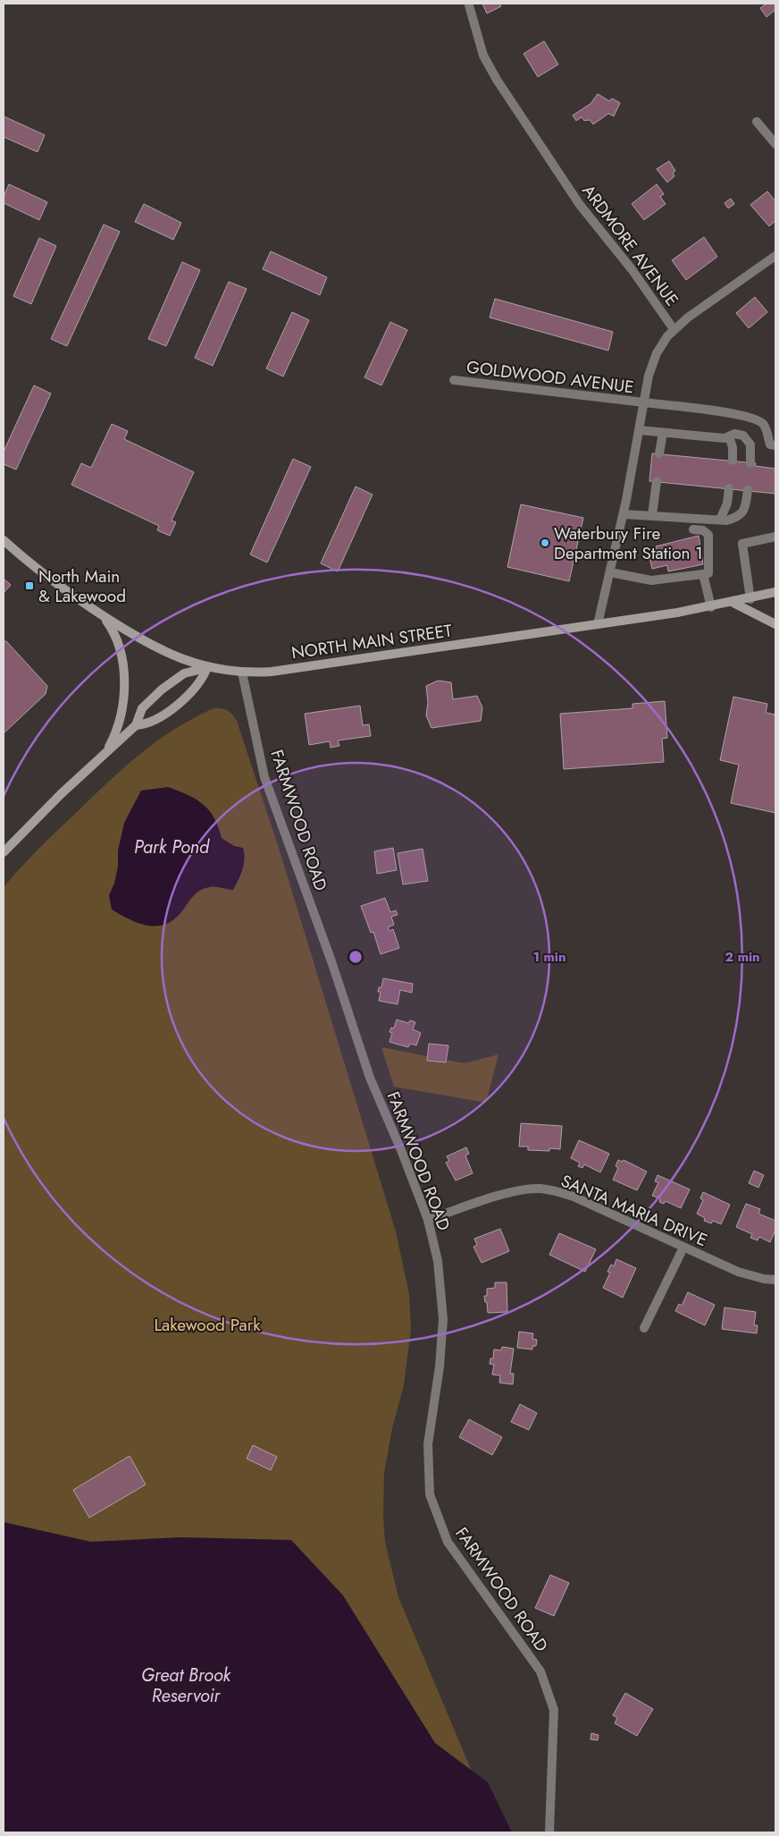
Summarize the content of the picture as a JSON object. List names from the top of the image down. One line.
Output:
{"streets":{"main road":["NORTH MAIN STREET"],"street":["ARDMORE AVENUE","GOLDWOOD AVENUE","FARMWOOD ROAD","SANTA MARIA DRIVE"]},"crossings":[["ARDMORE AVENUE","GOLDWOOD AVENUE"],["ARDMORE AVENUE","NORTH MAIN STREET"],["NORTH MAIN STREET","FARMWOOD ROAD"],["FARMWOOD ROAD","SANTA MARIA DRIVE"]],"water":["Park Pond","Great Brook Reservoir"],"parks":["Lakewood Park"],"places":{"other":["Waterbury Fire Department Station 1"],"transit":["North Main & Lakewood"]},"rings":["1 min","2 min"]}
